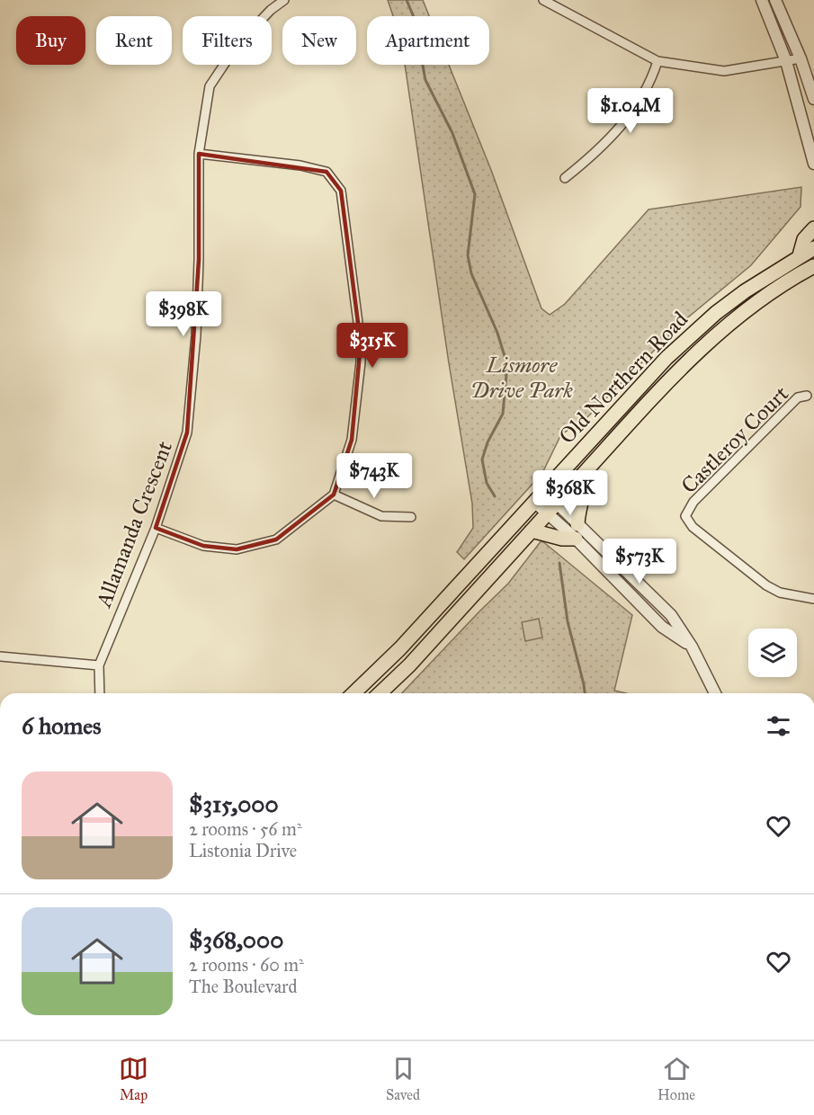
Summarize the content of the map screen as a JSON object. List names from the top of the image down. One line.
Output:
{"streets":{"highway":["Old Northern Road"],"street":["Castleroy Court","Allamanda Crescent"]},"parks":["Lismore Drive Park"],"page":{"chip":["Buy","Rent","Filters","New","Apartment"],"price":["$1.04M","$398K","$315K","$743K","$368K","$573K"],"heading":"6 homes","list":[{"name":"$315,000","note":"2 rooms · 56 m² · Listonia Drive"},{"name":"$368,000","note":"2 rooms · 60 m² · The Boulevard"}],"tabs":["Map","Saved","Home"]}}
